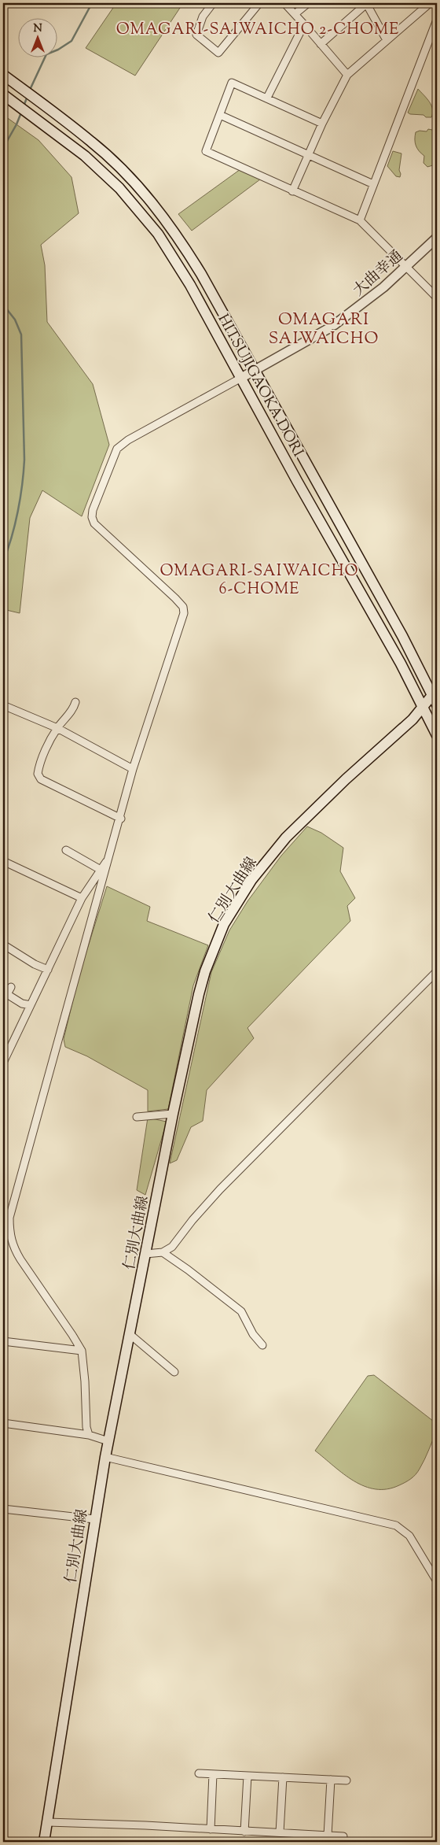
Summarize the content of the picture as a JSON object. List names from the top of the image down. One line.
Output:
{"streets":{"main road":["HITSUJIGAOKA DORI","仁別大曲線"],"street":["大曲幸通"]},"crossings":[["大曲幸通","HITSUJIGAOKA DORI"],["HITSUJIGAOKA DORI","仁別大曲線"]],"districts":["OMAGARI-SAIWAICHO 2-CHOME","OMAGARI SAIWAICHO","OMAGARI-SAIWAICHO 6-CHOME"],"north":"top"}
